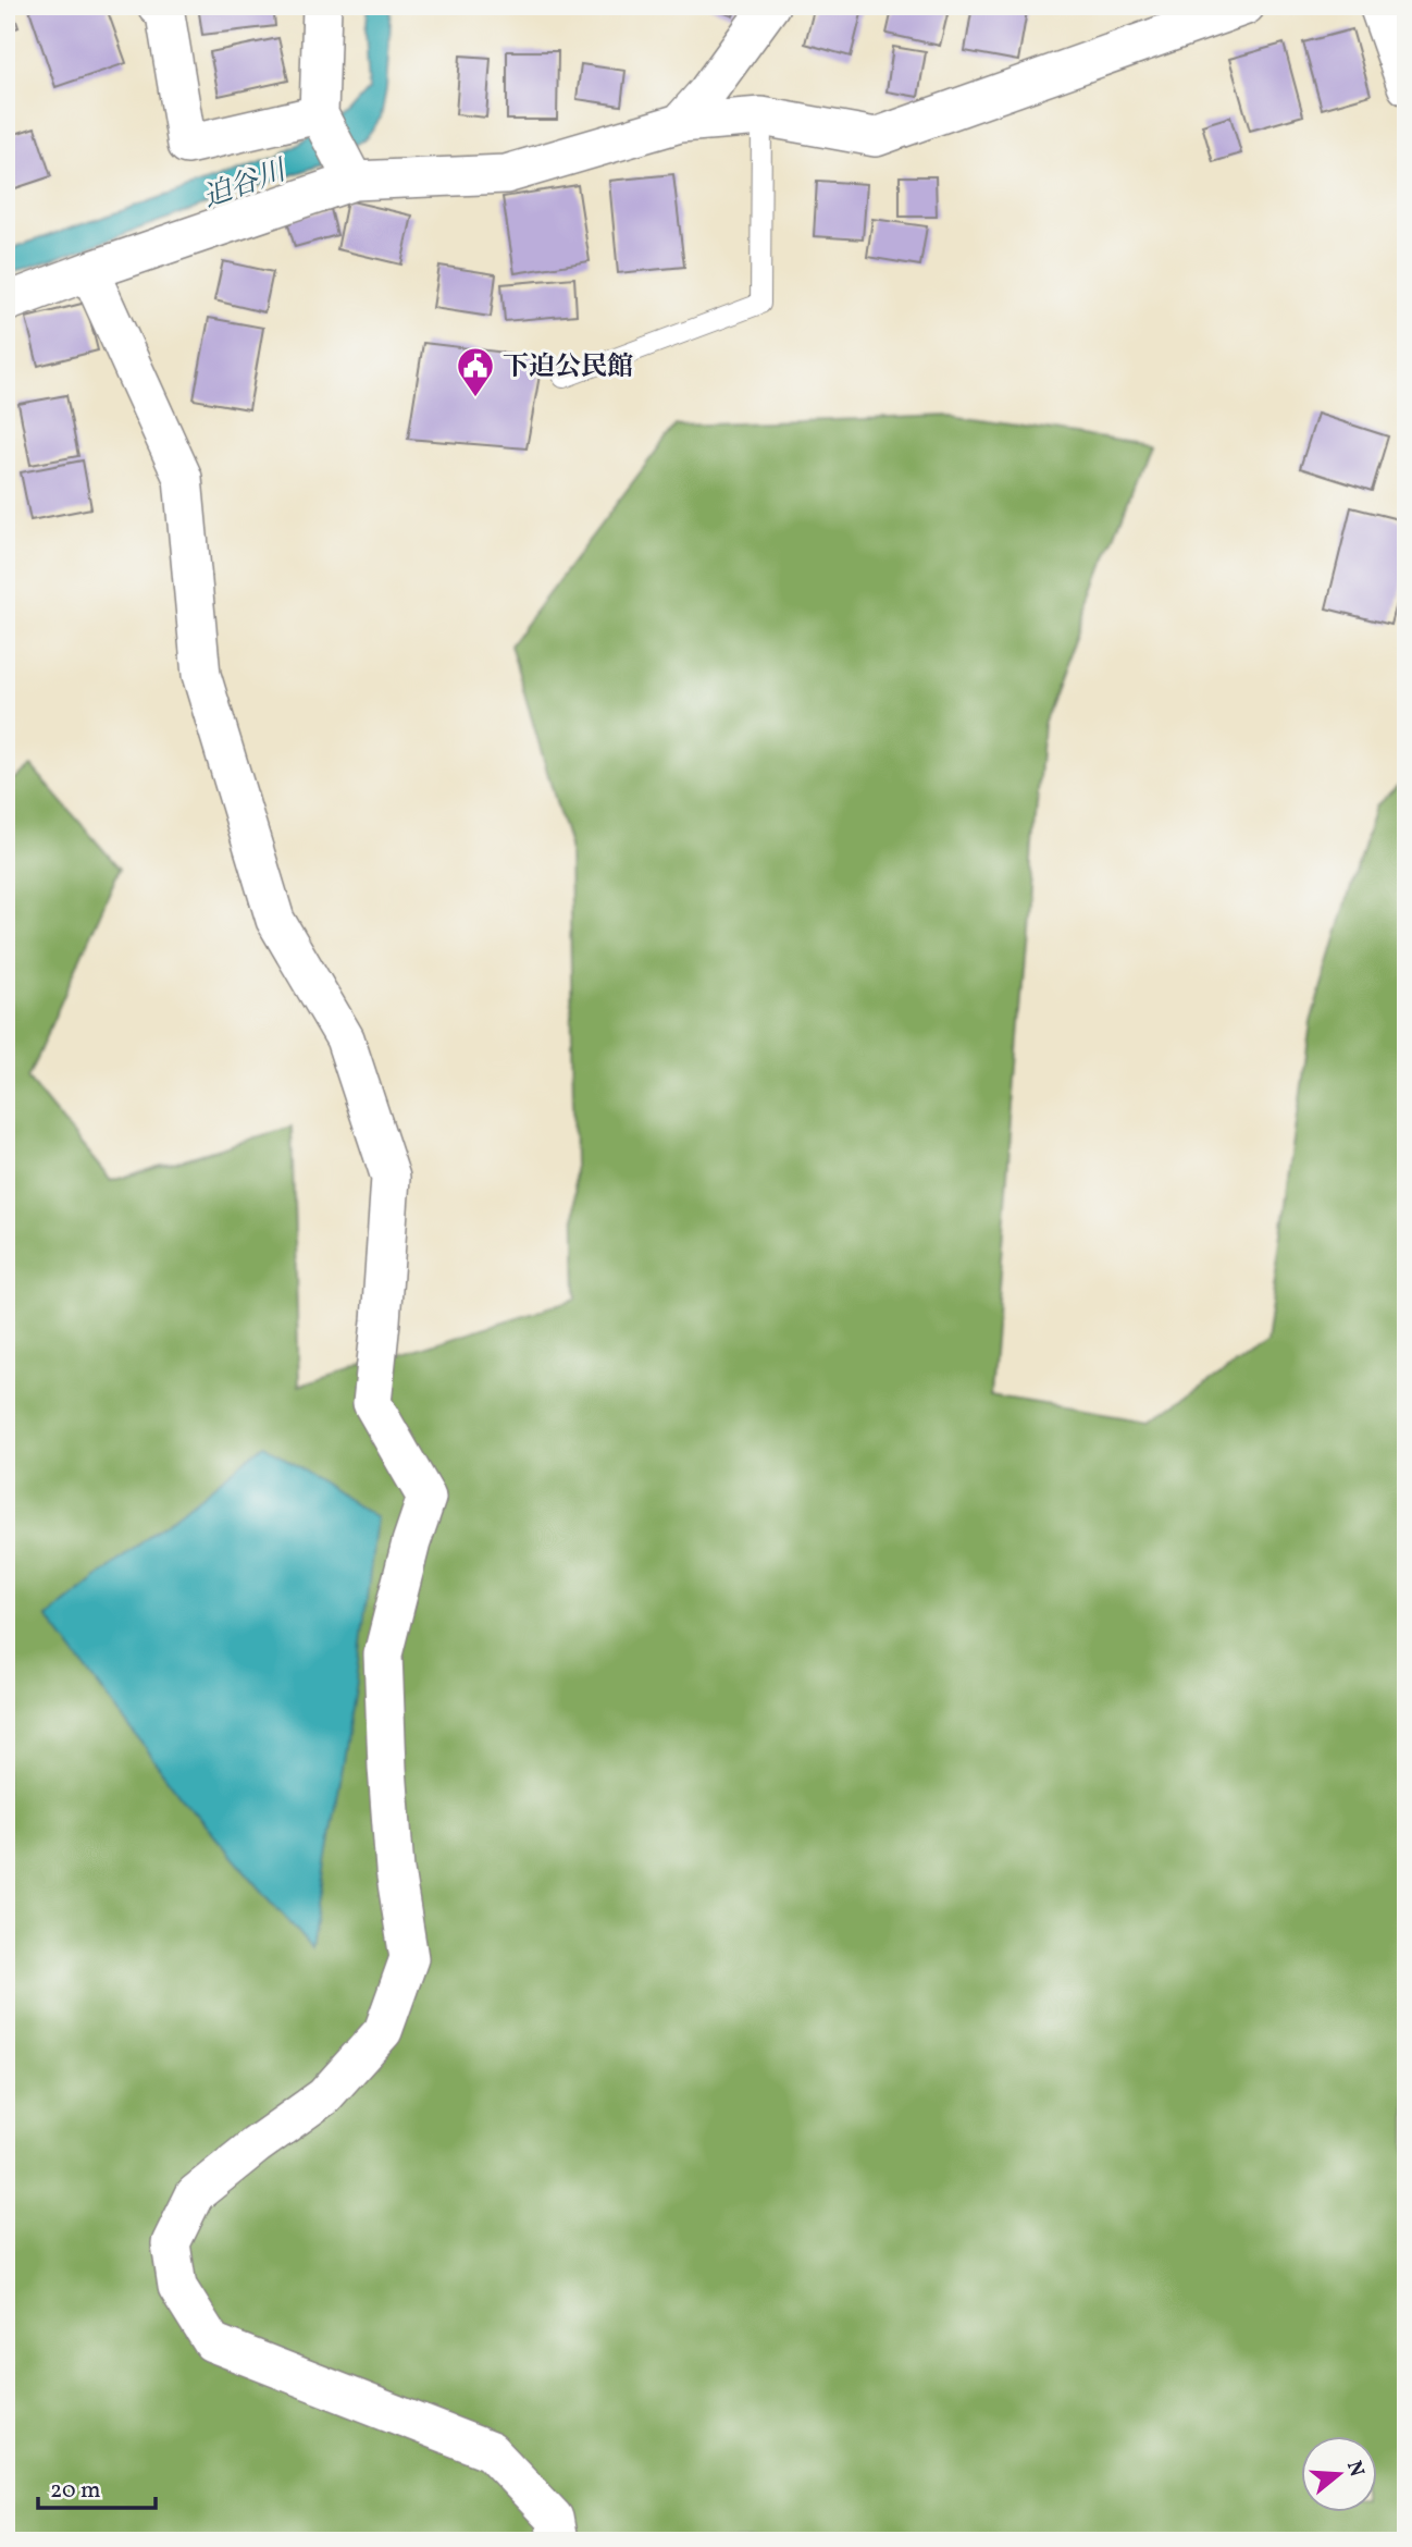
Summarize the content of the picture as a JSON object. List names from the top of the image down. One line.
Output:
{"water":["迫谷川"],"places":{"public building":["下迫公民館"]},"scale_bar":"20 m","north":"right"}
